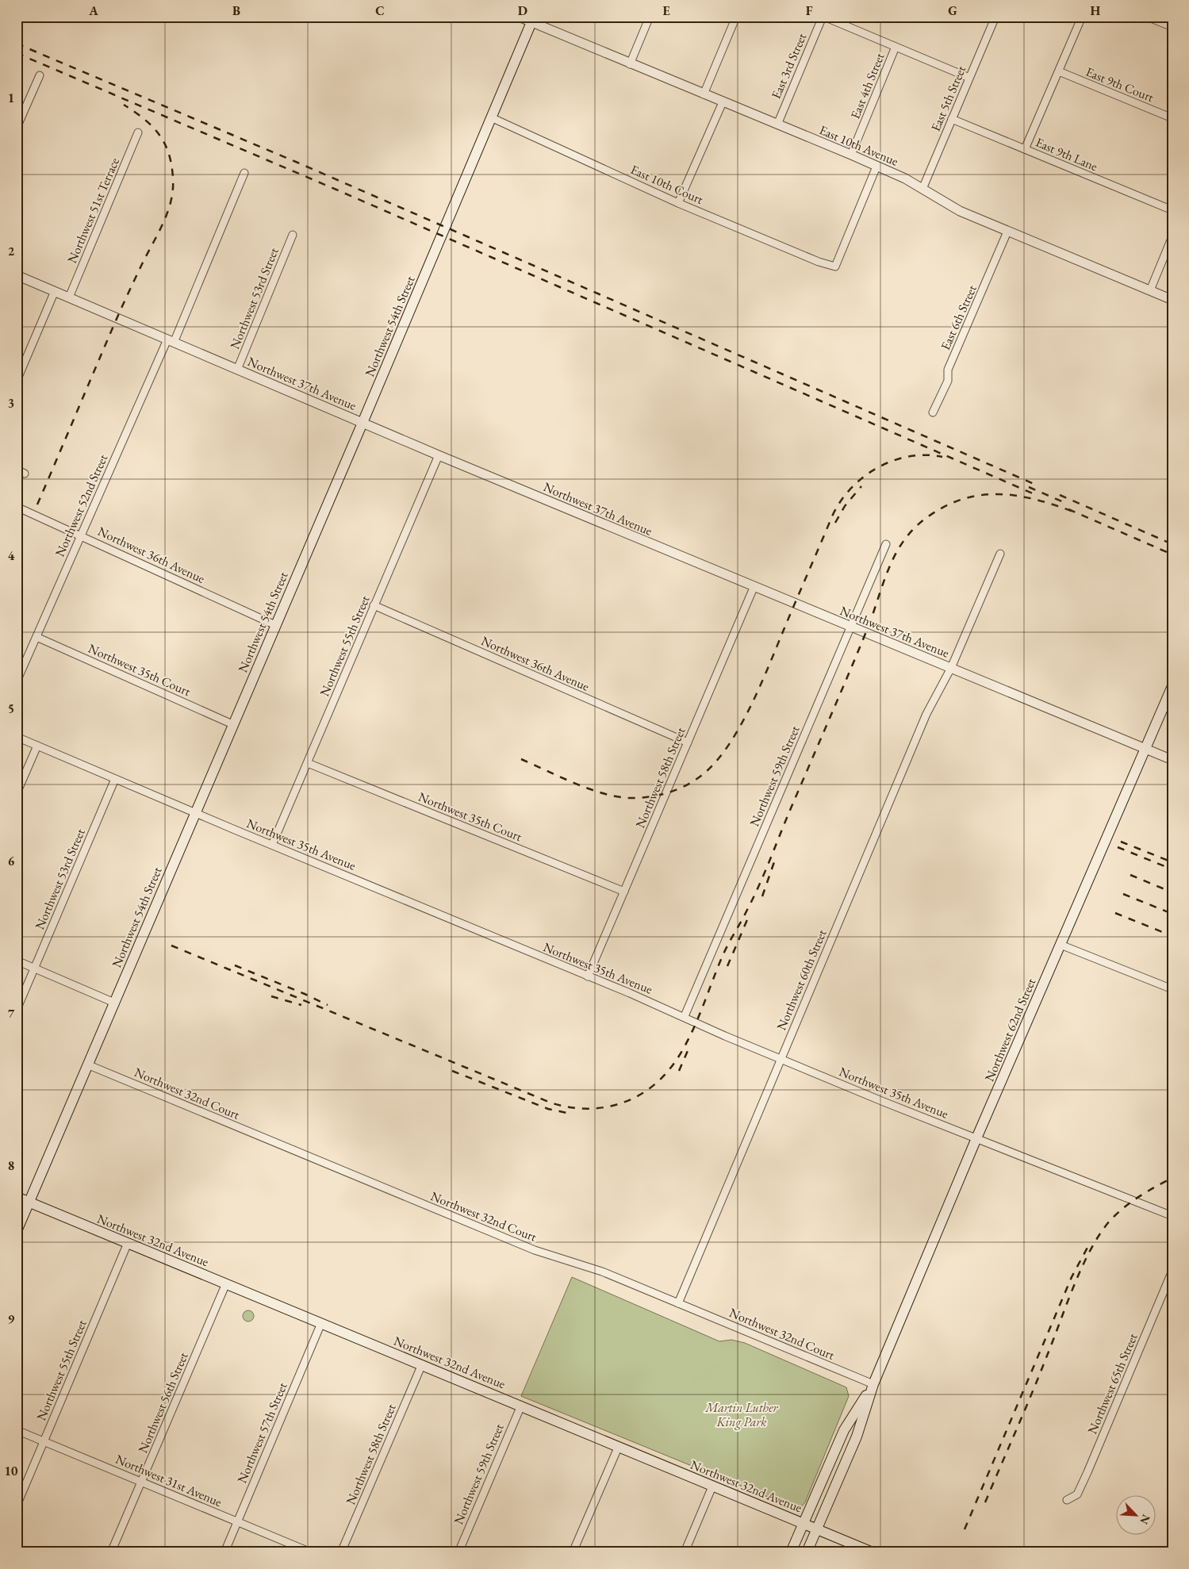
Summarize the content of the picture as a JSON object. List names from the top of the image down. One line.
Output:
{"streets":{"main road":["Northwest 54th Street","Northwest 62nd Street","Northwest 32nd Avenue"],"street":["East 3rd Street","East 9th Court","East 4th Street","East 5th Street","East 10th Avenue","East 9th Lane","East 10th Court","Northwest 51st Terrace","Northwest 53rd Street","East 6th Street","Northwest 37th Avenue","Northwest 52nd Street","Northwest 36th Avenue","Northwest 55th Street","Northwest 35th Court","Northwest 59th Street","Northwest 58th Street","Northwest 35th Avenue","Northwest 60th Street","Northwest 32nd Court","Northwest 65th Street","Northwest 56th Street","Northwest 57th Street","Northwest 31st Avenue"]},"crossings":[["East 3rd Street","East 10th Avenue"],["East 4th Street","East 10th Avenue"],["East 5th Street","East 10th Avenue"],["East 5th Street","East 9th Lane"],["East 10th Avenue","East 10th Court"],["East 10th Avenue","East 6th Street"],["East 10th Avenue","Northwest 54th Street"],["East 10th Court","Northwest 54th Street"],["Northwest 51st Terrace","Northwest 37th Avenue"],["Northwest 53rd Street","Northwest 37th Avenue"],["Northwest 53rd Street","Northwest 35th Avenue"],["Northwest 54th Street","Northwest 37th Avenue"],["Northwest 54th Street","Northwest 36th Avenue"],["Northwest 54th Street","Northwest 35th Court"],["Northwest 54th Street","Northwest 35th Avenue"],["Northwest 54th Street","Northwest 32nd Court"],["Northwest 54th Street","Northwest 32nd Avenue"],["Northwest 37th Avenue","Northwest 52nd Street"],["Northwest 37th Avenue","Northwest 55th Street"],["Northwest 37th Avenue","Northwest 59th Street"],["Northwest 37th Avenue","Northwest 58th Street"],["Northwest 37th Avenue","Northwest 60th Street"],["Northwest 37th Avenue","Northwest 62nd Street"],["Northwest 52nd Street","Northwest 36th Avenue"],["Northwest 52nd Street","Northwest 35th Court"],["Northwest 36th Avenue","Northwest 55th Street"],["Northwest 36th Avenue","Northwest 58th Street"],["Northwest 55th Street","Northwest 35th Court"],["Northwest 55th Street","Northwest 35th Avenue"],["Northwest 55th Street","Northwest 32nd Avenue"],["Northwest 55th Street","Northwest 31st Avenue"],["Northwest 35th Court","Northwest 58th Street"],["Northwest 59th Street","Northwest 35th Avenue"],["Northwest 59th Street","Northwest 32nd Avenue"],["Northwest 58th Street","Northwest 35th Avenue"],["Northwest 58th Street","Northwest 32nd Avenue"],["Northwest 35th Avenue","Northwest 60th Street"],["Northwest 35th Avenue","Northwest 62nd Street"],["Northwest 60th Street","Northwest 32nd Court"],["Northwest 62nd Street","Northwest 32nd Court"],["Northwest 62nd Street","Northwest 32nd Avenue"],["Northwest 32nd Avenue","Northwest 56th Street"],["Northwest 32nd Avenue","Northwest 57th Street"],["Northwest 56th Street","Northwest 31st Avenue"],["Northwest 57th Street","Northwest 31st Avenue"]],"parks":["Martin Luther King Park"],"north":"bottom right","grid":{"columns":["A","B","C","D","E","F","G","H"],"rows":["1","2","3","4","5","6","7","8","9","10"]}}
